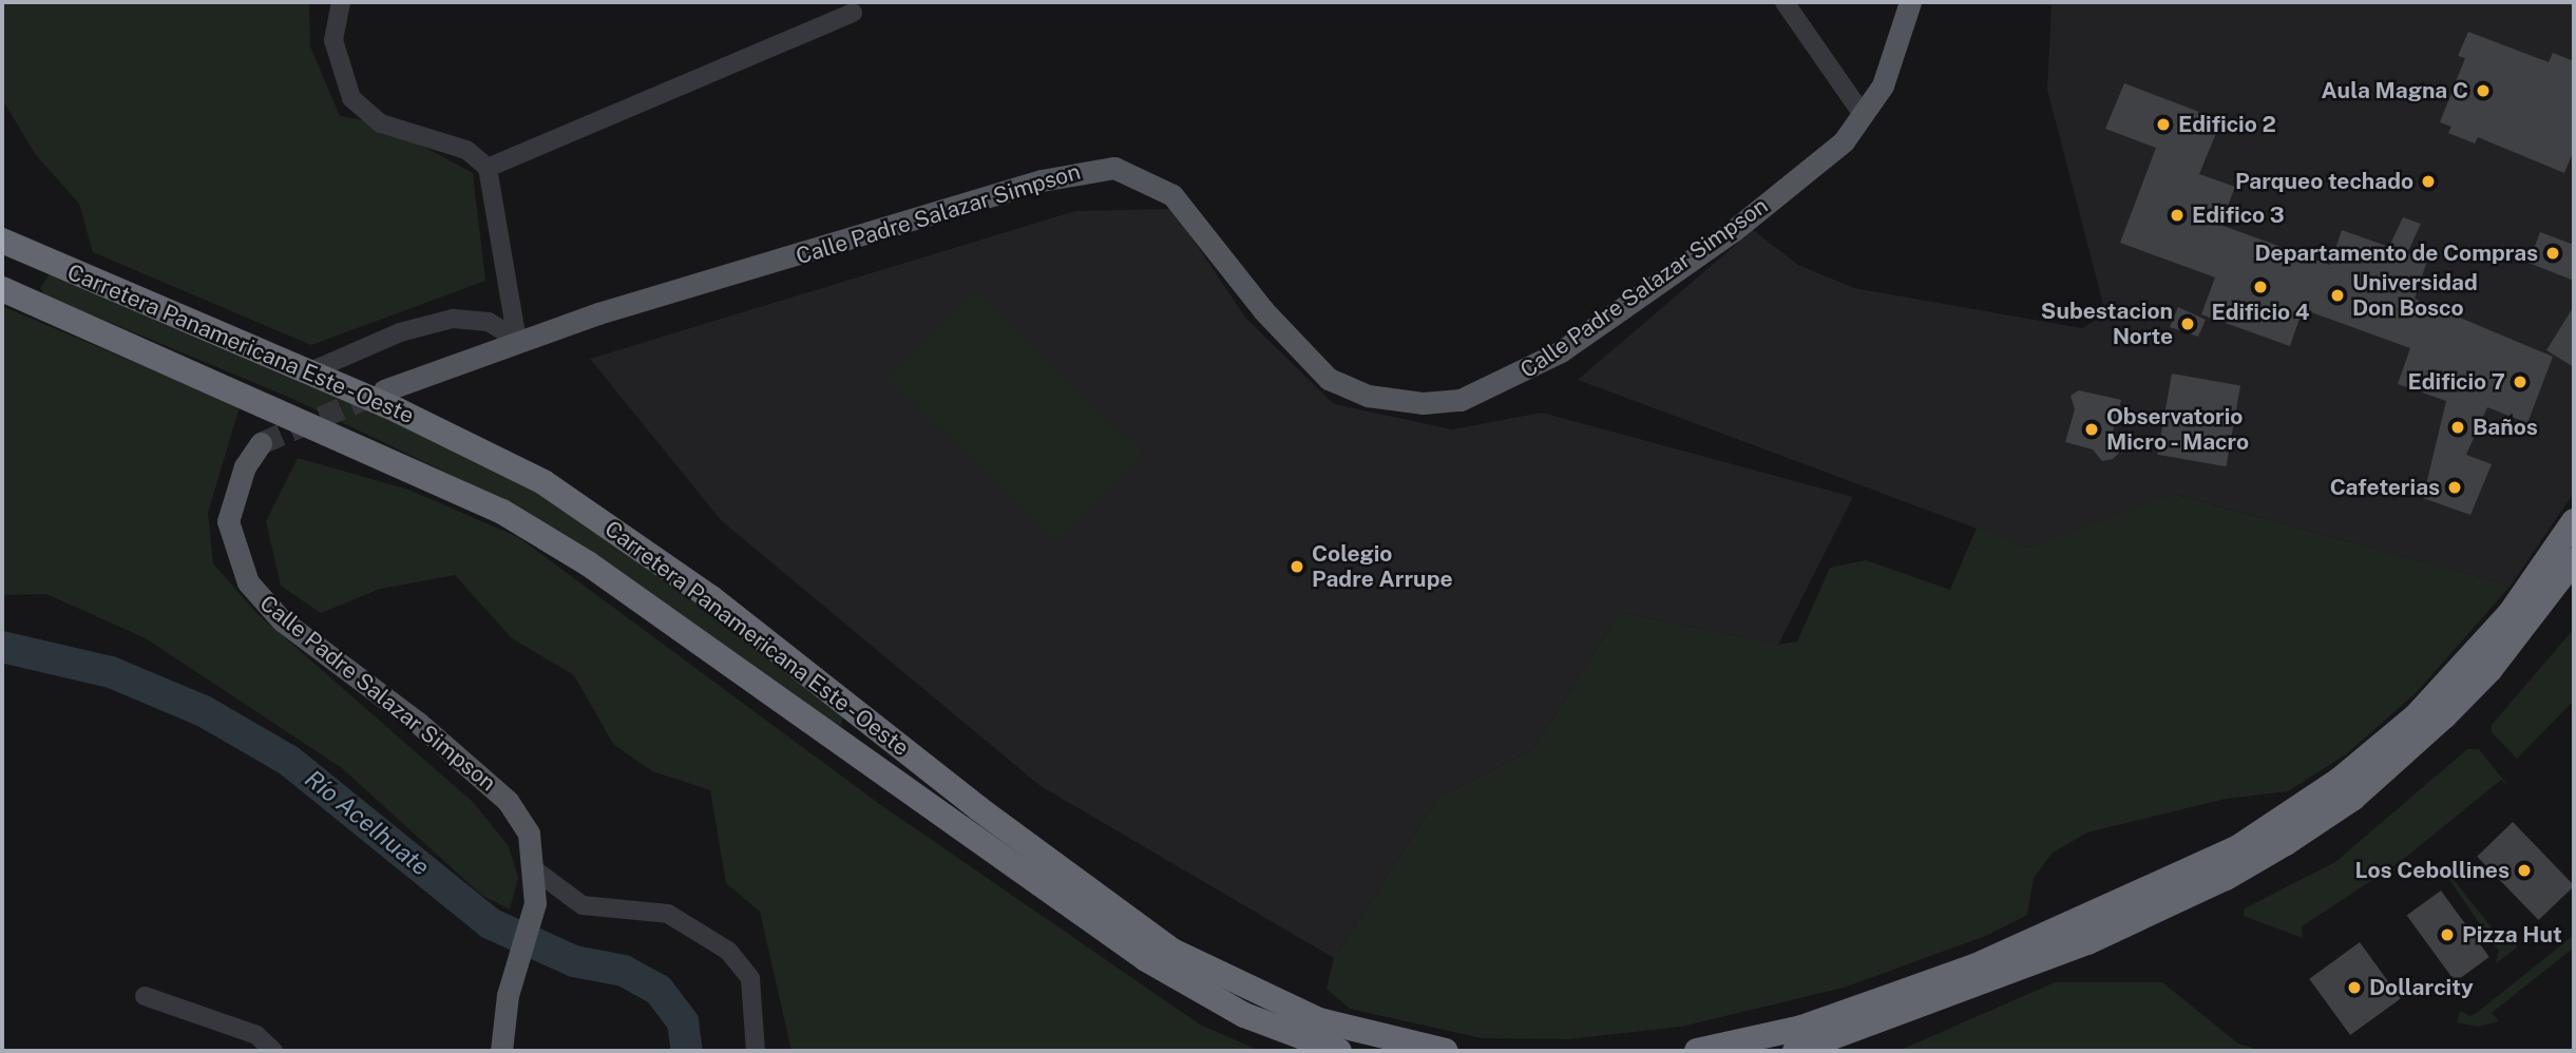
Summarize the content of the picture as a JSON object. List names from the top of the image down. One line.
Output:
{"streets":{"highway":["Carretera Panamericana Este - Oeste"],"main road":["Calle Padre Salazar Simpson"]},"water":["Río Acelhuate"],"places":["Aula Magna C","Edificio 2","Parqueo techado","Edifico 3","Departamento de Compras","Edificio 4","Universidad Don Bosco","Subestacion Norte","Edificio 7","Baños","Observatorio Micro - Macro","Cafeterias","Colegio Padre Arrupe","Los Cebollines","Pizza Hut","Dollarcity"]}
